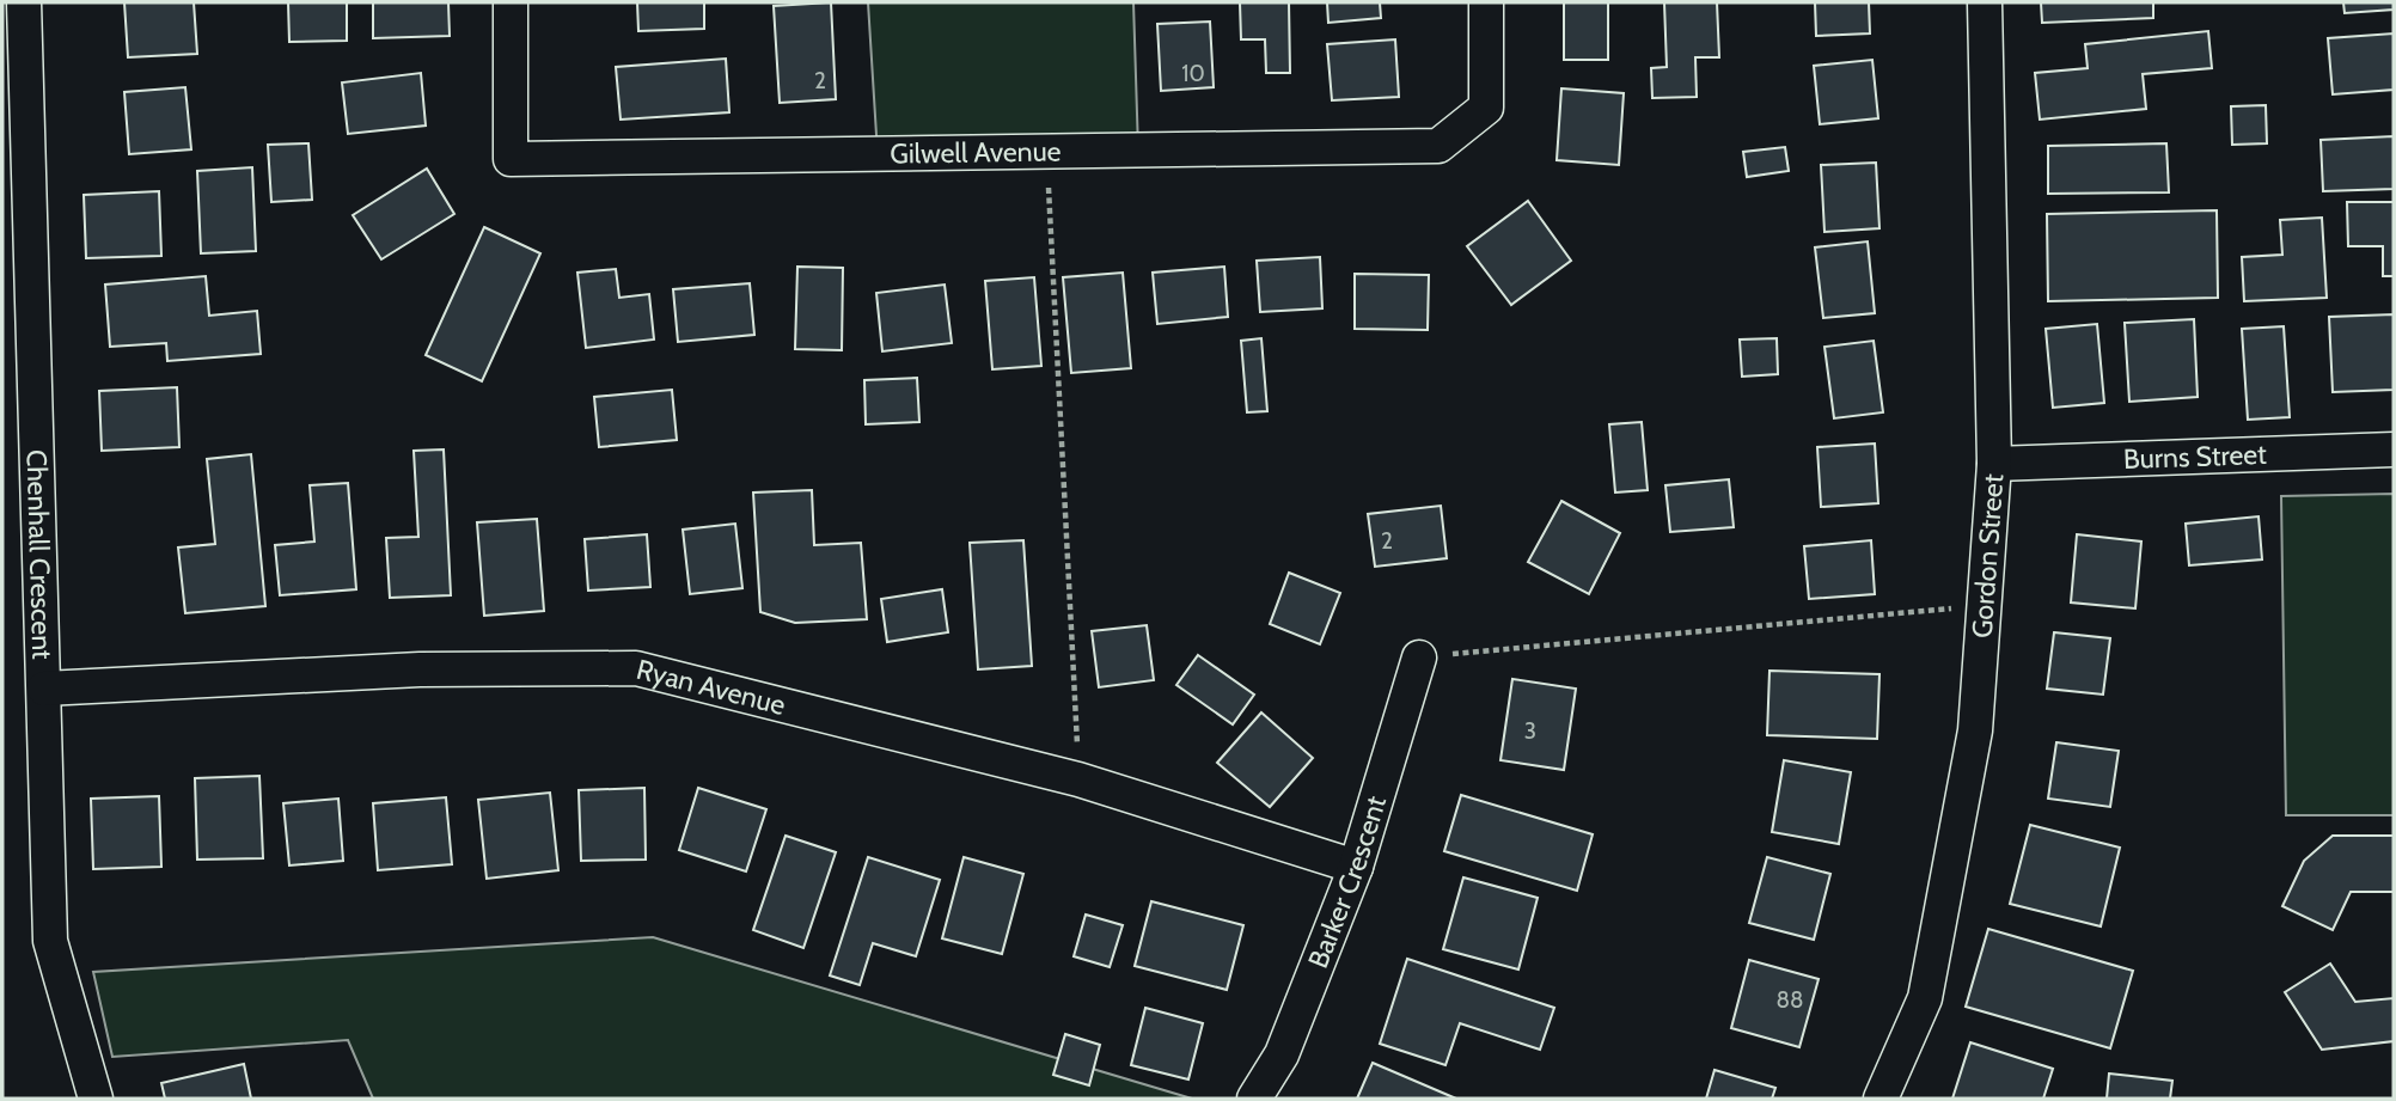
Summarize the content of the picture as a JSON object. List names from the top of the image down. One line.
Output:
{"streets":{"street":["Gilwell Avenue","Burns Street","Chenhall Crescent","Gordon Street","Ryan Avenue","Barker Crescent"]},"crossings":[["Burns Street","Gordon Street"],["Chenhall Crescent","Ryan Avenue"],["Ryan Avenue","Barker Crescent"]],"house_numbers":["10","2","2","3","88"]}
